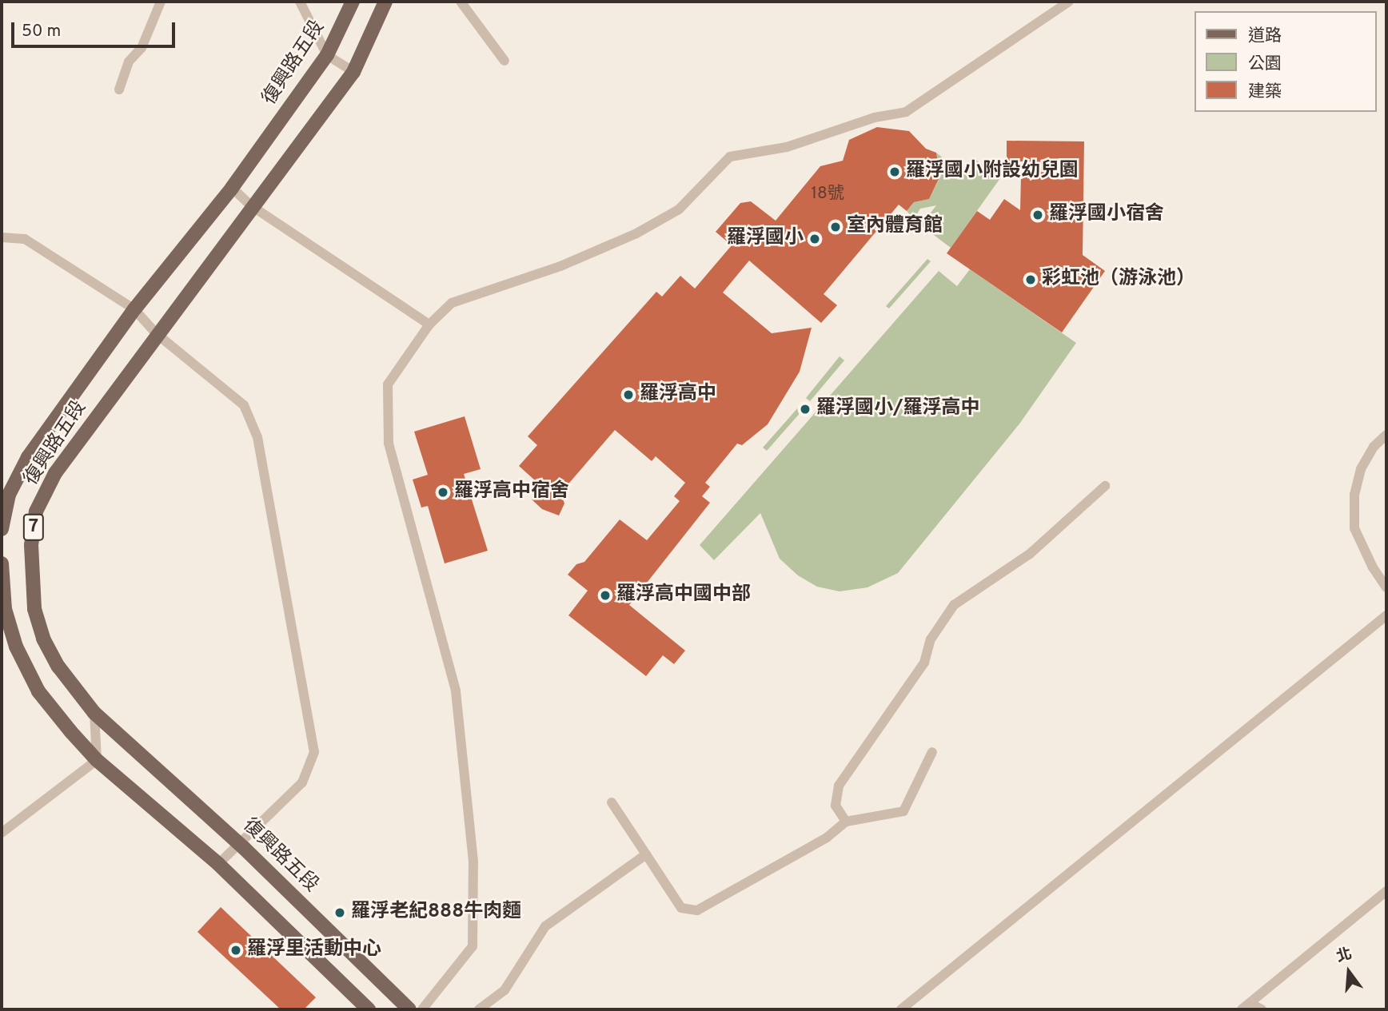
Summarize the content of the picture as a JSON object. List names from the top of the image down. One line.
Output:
{"streets":{"main road":["復興路五段","7"]},"places":["羅浮國小附設幼兒園","羅浮國小宿舍","室內體育館","羅浮國小","彩虹池（游泳池）","羅浮高中","羅浮國小/羅浮高中","羅浮高中宿舍","羅浮高中國中部","羅浮老紀888牛肉麵","羅浮里活動中心"],"house_numbers":["18號"],"legend":["道路","公園","建築"],"scale_bar":"50 m","north":"top"}
